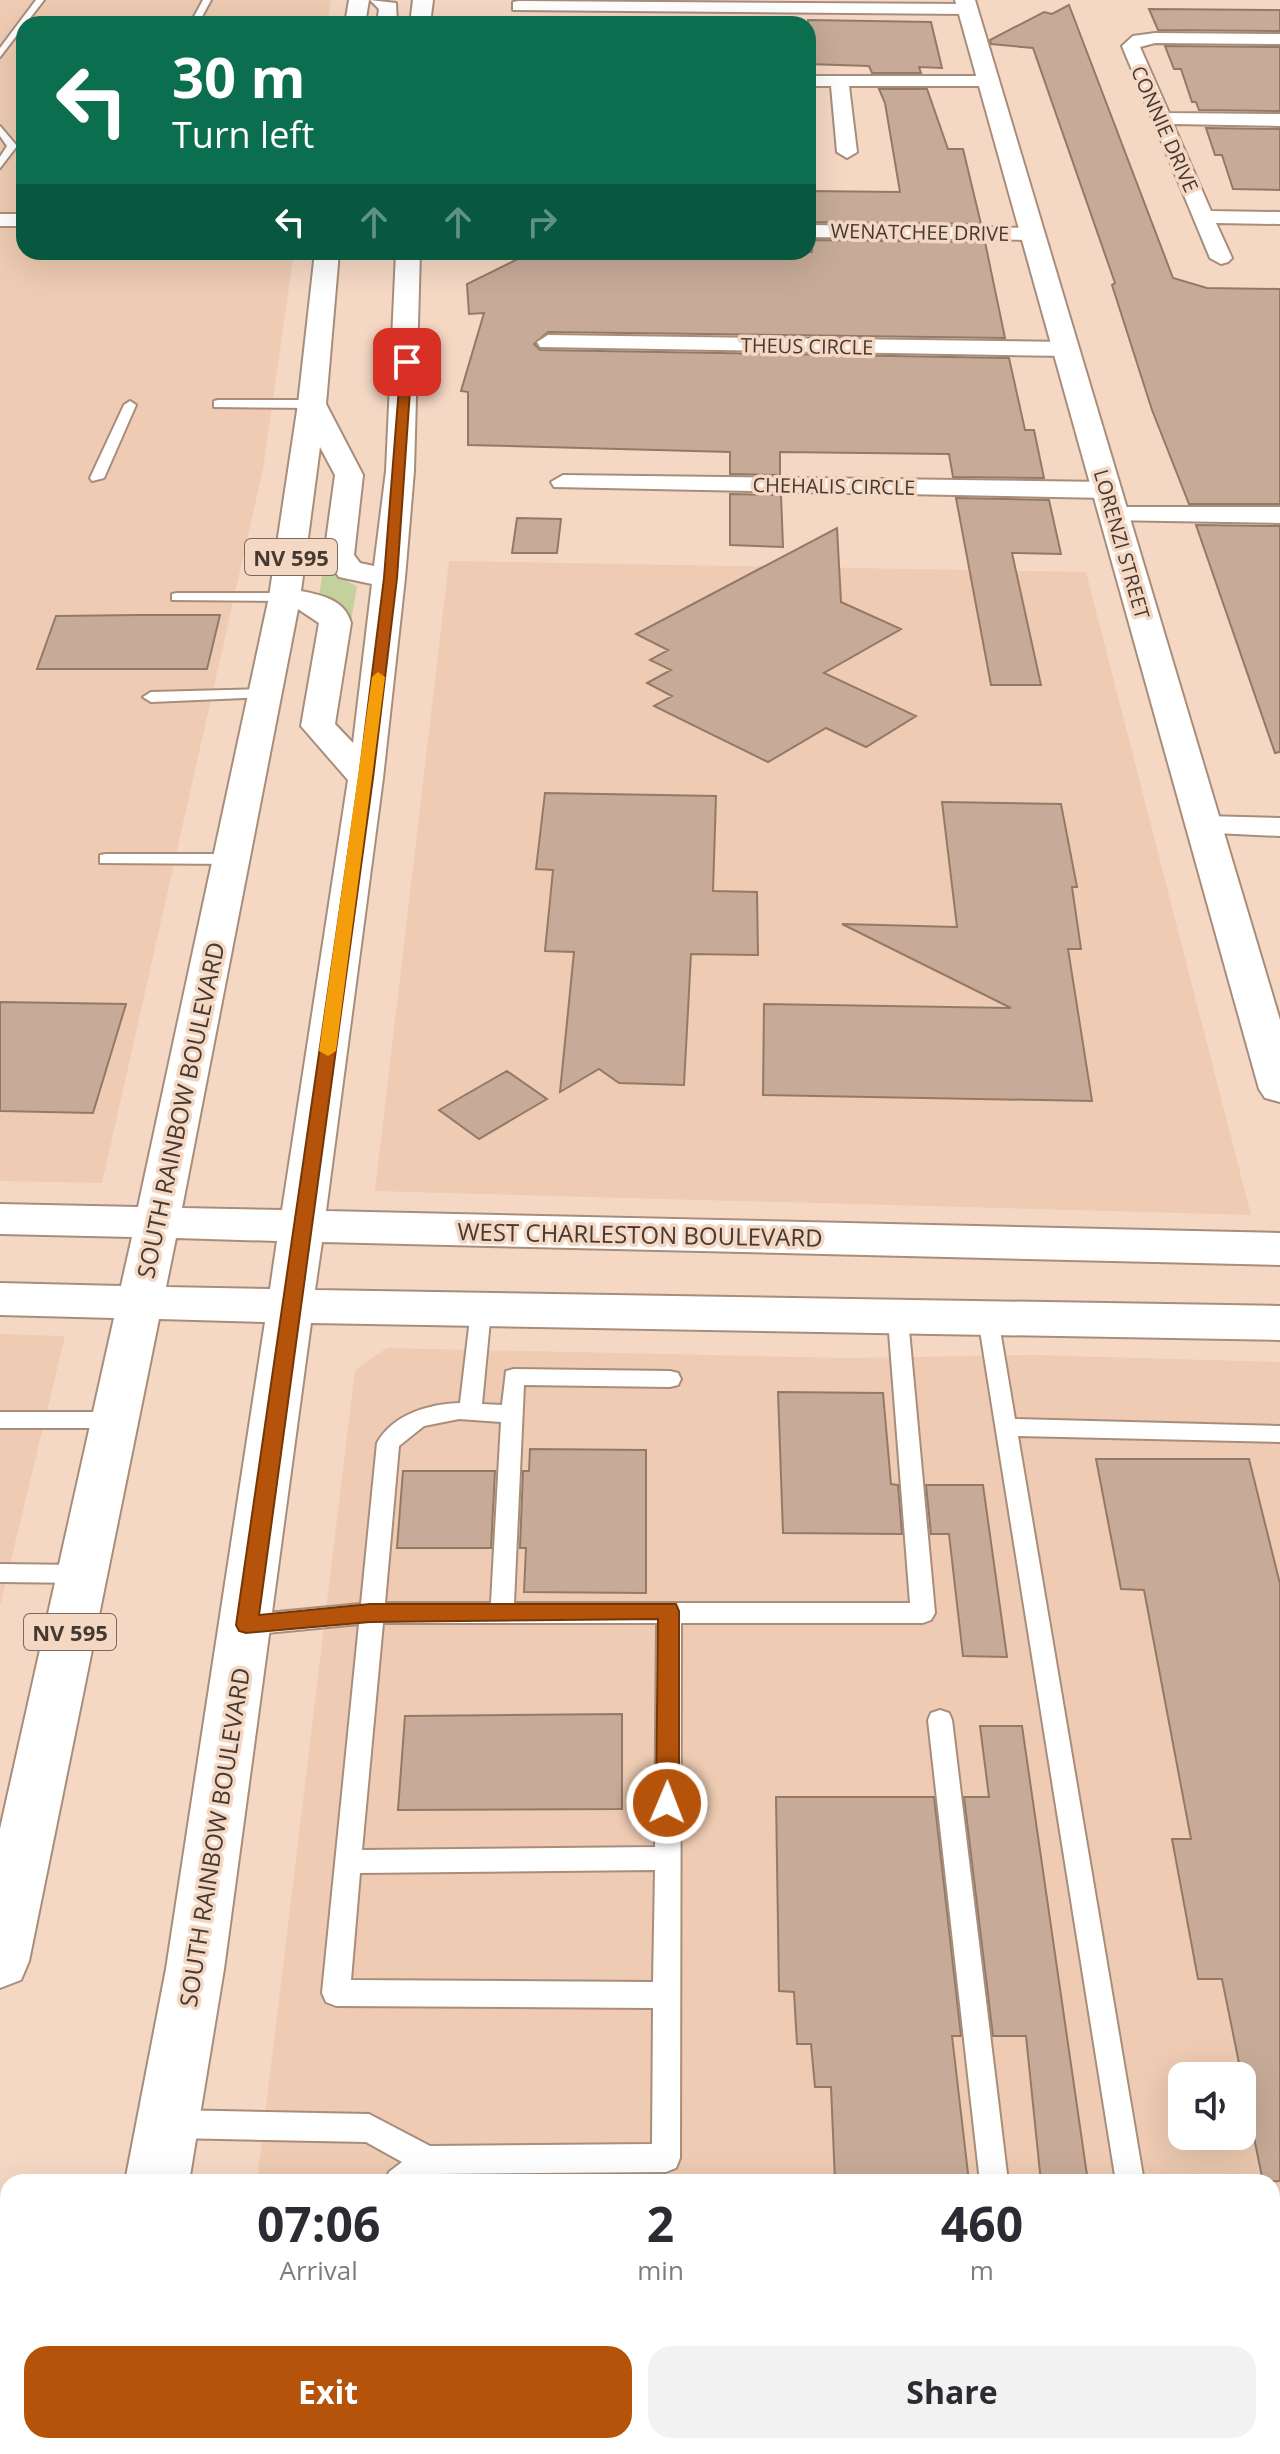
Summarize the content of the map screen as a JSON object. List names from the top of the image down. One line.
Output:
{"streets":{"main road":["LORENZI STREET","NV 595","SOUTH RAINBOW BOULEVARD","WEST CHARLESTON BOULEVARD"],"street":["CONNIE DRIVE","WENATCHEE DRIVE","THEUS CIRCLE","CHEHALIS CIRCLE"]},"crossings":[["WENATCHEE DRIVE","LORENZI STREET"],["THEUS CIRCLE","LORENZI STREET"],["CHEHALIS CIRCLE","LORENZI STREET"],["SOUTH RAINBOW BOULEVARD","WEST CHARLESTON BOULEVARD"]],"page":{"turn":["30 m","Turn left"],"eta":["07:06","Arrival","2","min","460","m"],"buttons":["Exit","Share"]}}
